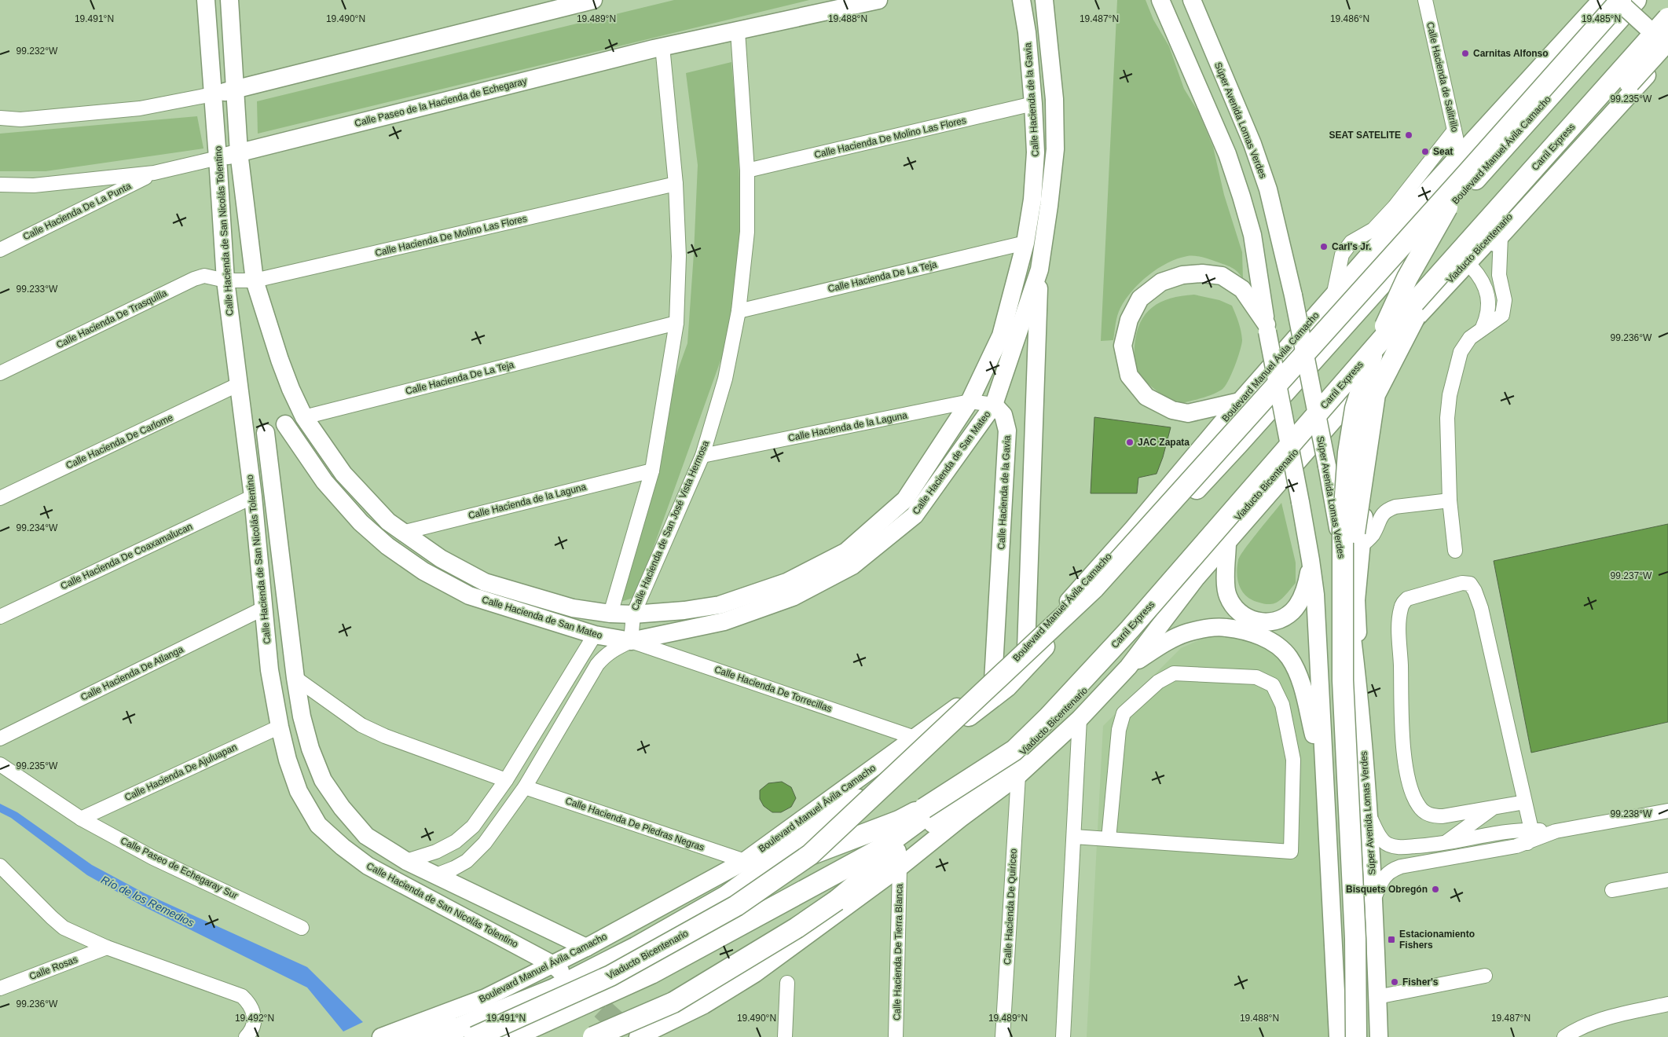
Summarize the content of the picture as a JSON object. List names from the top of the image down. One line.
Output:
{"streets":{"highway":["Carril Express","Boulevard Manuel Ávila Camacho","Viaducto Bicentenario"],"main road":["Calle Hacienda de la Gavia","Calle Paseo de la Hacienda de Echegaray","Súper Avenida Lomas Verdes","Calle Hacienda de San Nicolás Tolentino","Calle Hacienda De La Teja","Calle Hacienda de San Mateo"],"street":["Calle Hacienda de Salitrillo","Calle Hacienda De Molino Las Flores","Calle Hacienda De La Punta","Calle Hacienda De Trasquilla","Calle Hacienda de la Laguna","Calle Hacienda De Carlome","Calle Hacienda de San José Vista Hermosa","Calle Hacienda De Coaxamalucan","Calle Hacienda De Atlanga","Calle Hacienda De Torrecillas","Calle Hacienda De Ajuluapan","Calle Hacienda De Piedras Negras","Calle Paseo de Echegaray Sur","Calle Hacienda De Quiriceo","Calle Hacienda De Tierra Blanca","Calle Rosas"]},"crossings":[["Calle Hacienda de Salitrillo","Boulevard Manuel Ávila Camacho"],["Calle Hacienda de la Gavia","Calle Hacienda De Molino Las Flores"],["Calle Hacienda de la Gavia","Boulevard Manuel Ávila Camacho"],["Calle Hacienda de la Gavia","Calle Hacienda De La Teja"],["Calle Hacienda de la Gavia","Calle Hacienda de la Laguna"],["Calle Hacienda de la Gavia","Calle Hacienda de San Mateo"],["Calle Paseo de la Hacienda de Echegaray","Calle Hacienda De La Punta"],["Calle Paseo de la Hacienda de Echegaray","Calle Hacienda de San Nicolás Tolentino"],["Calle Paseo de la Hacienda de Echegaray","Calle Hacienda de San José Vista Hermosa"],["Calle Hacienda De Molino Las Flores","Calle Hacienda de San Nicolás Tolentino"],["Calle Hacienda De Molino Las Flores","Calle Hacienda De Trasquilla"],["Calle Hacienda De Molino Las Flores","Calle Hacienda de San Mateo"],["Calle Hacienda De Molino Las Flores","Calle Hacienda de San José Vista Hermosa"],["Carril Express","Viaducto Bicentenario"],["Carril Express","Calle Hacienda De Quiriceo"],["Boulevard Manuel Ávila Camacho","Calle Hacienda de San Nicolás Tolentino"],["Boulevard Manuel Ávila Camacho","Calle Hacienda De Torrecillas"],["Boulevard Manuel Ávila Camacho","Calle Hacienda De Piedras Negras"],["Calle Hacienda de San Nicolás Tolentino","Calle Hacienda De La Teja"],["Calle Hacienda de San Nicolás Tolentino","Calle Hacienda De Trasquilla"],["Calle Hacienda de San Nicolás Tolentino","Calle Hacienda De Carlome"],["Calle Hacienda de San Nicolás Tolentino","Calle Hacienda De Coaxamalucan"],["Calle Hacienda de San Nicolás Tolentino","Calle Hacienda De Atlanga"],["Calle Hacienda de San Nicolás Tolentino","Calle Hacienda De Ajuluapan"],["Viaducto Bicentenario","Calle Hacienda De Quiriceo"],["Calle Hacienda De La Teja","Calle Hacienda de San Mateo"],["Calle Hacienda De La Teja","Calle Hacienda de San José Vista Hermosa"],["Calle Hacienda de la Laguna","Calle Hacienda de San Mateo"],["Calle Hacienda de la Laguna","Calle Hacienda de San José Vista Hermosa"],["Calle Hacienda de San Mateo","Calle Hacienda de San José Vista Hermosa"],["Calle Hacienda de San Mateo","Calle Hacienda De Torrecillas"],["Calle Hacienda de San José Vista Hermosa","Calle Hacienda De Torrecillas"],["Calle Hacienda De Ajuluapan","Calle Paseo de Echegaray Sur"]],"water":["Río de los Remedios"],"places":{"other":["Carnitas Alfonso","SEAT SATELITE","Seat","Carl's Jr.","JAC Zapata","Bisquets Obregón","Fisher's"],"transit":["Estacionamiento Fishers"]},"coordinates":["19.491°N","19.490°N","19.489°N","19.488°N","19.487°N","19.486°N","19.485°N","99.232°W","99.235°W","99.233°W","99.236°W","99.234°W","99.237°W","99.238°W","19.492°N"]}
